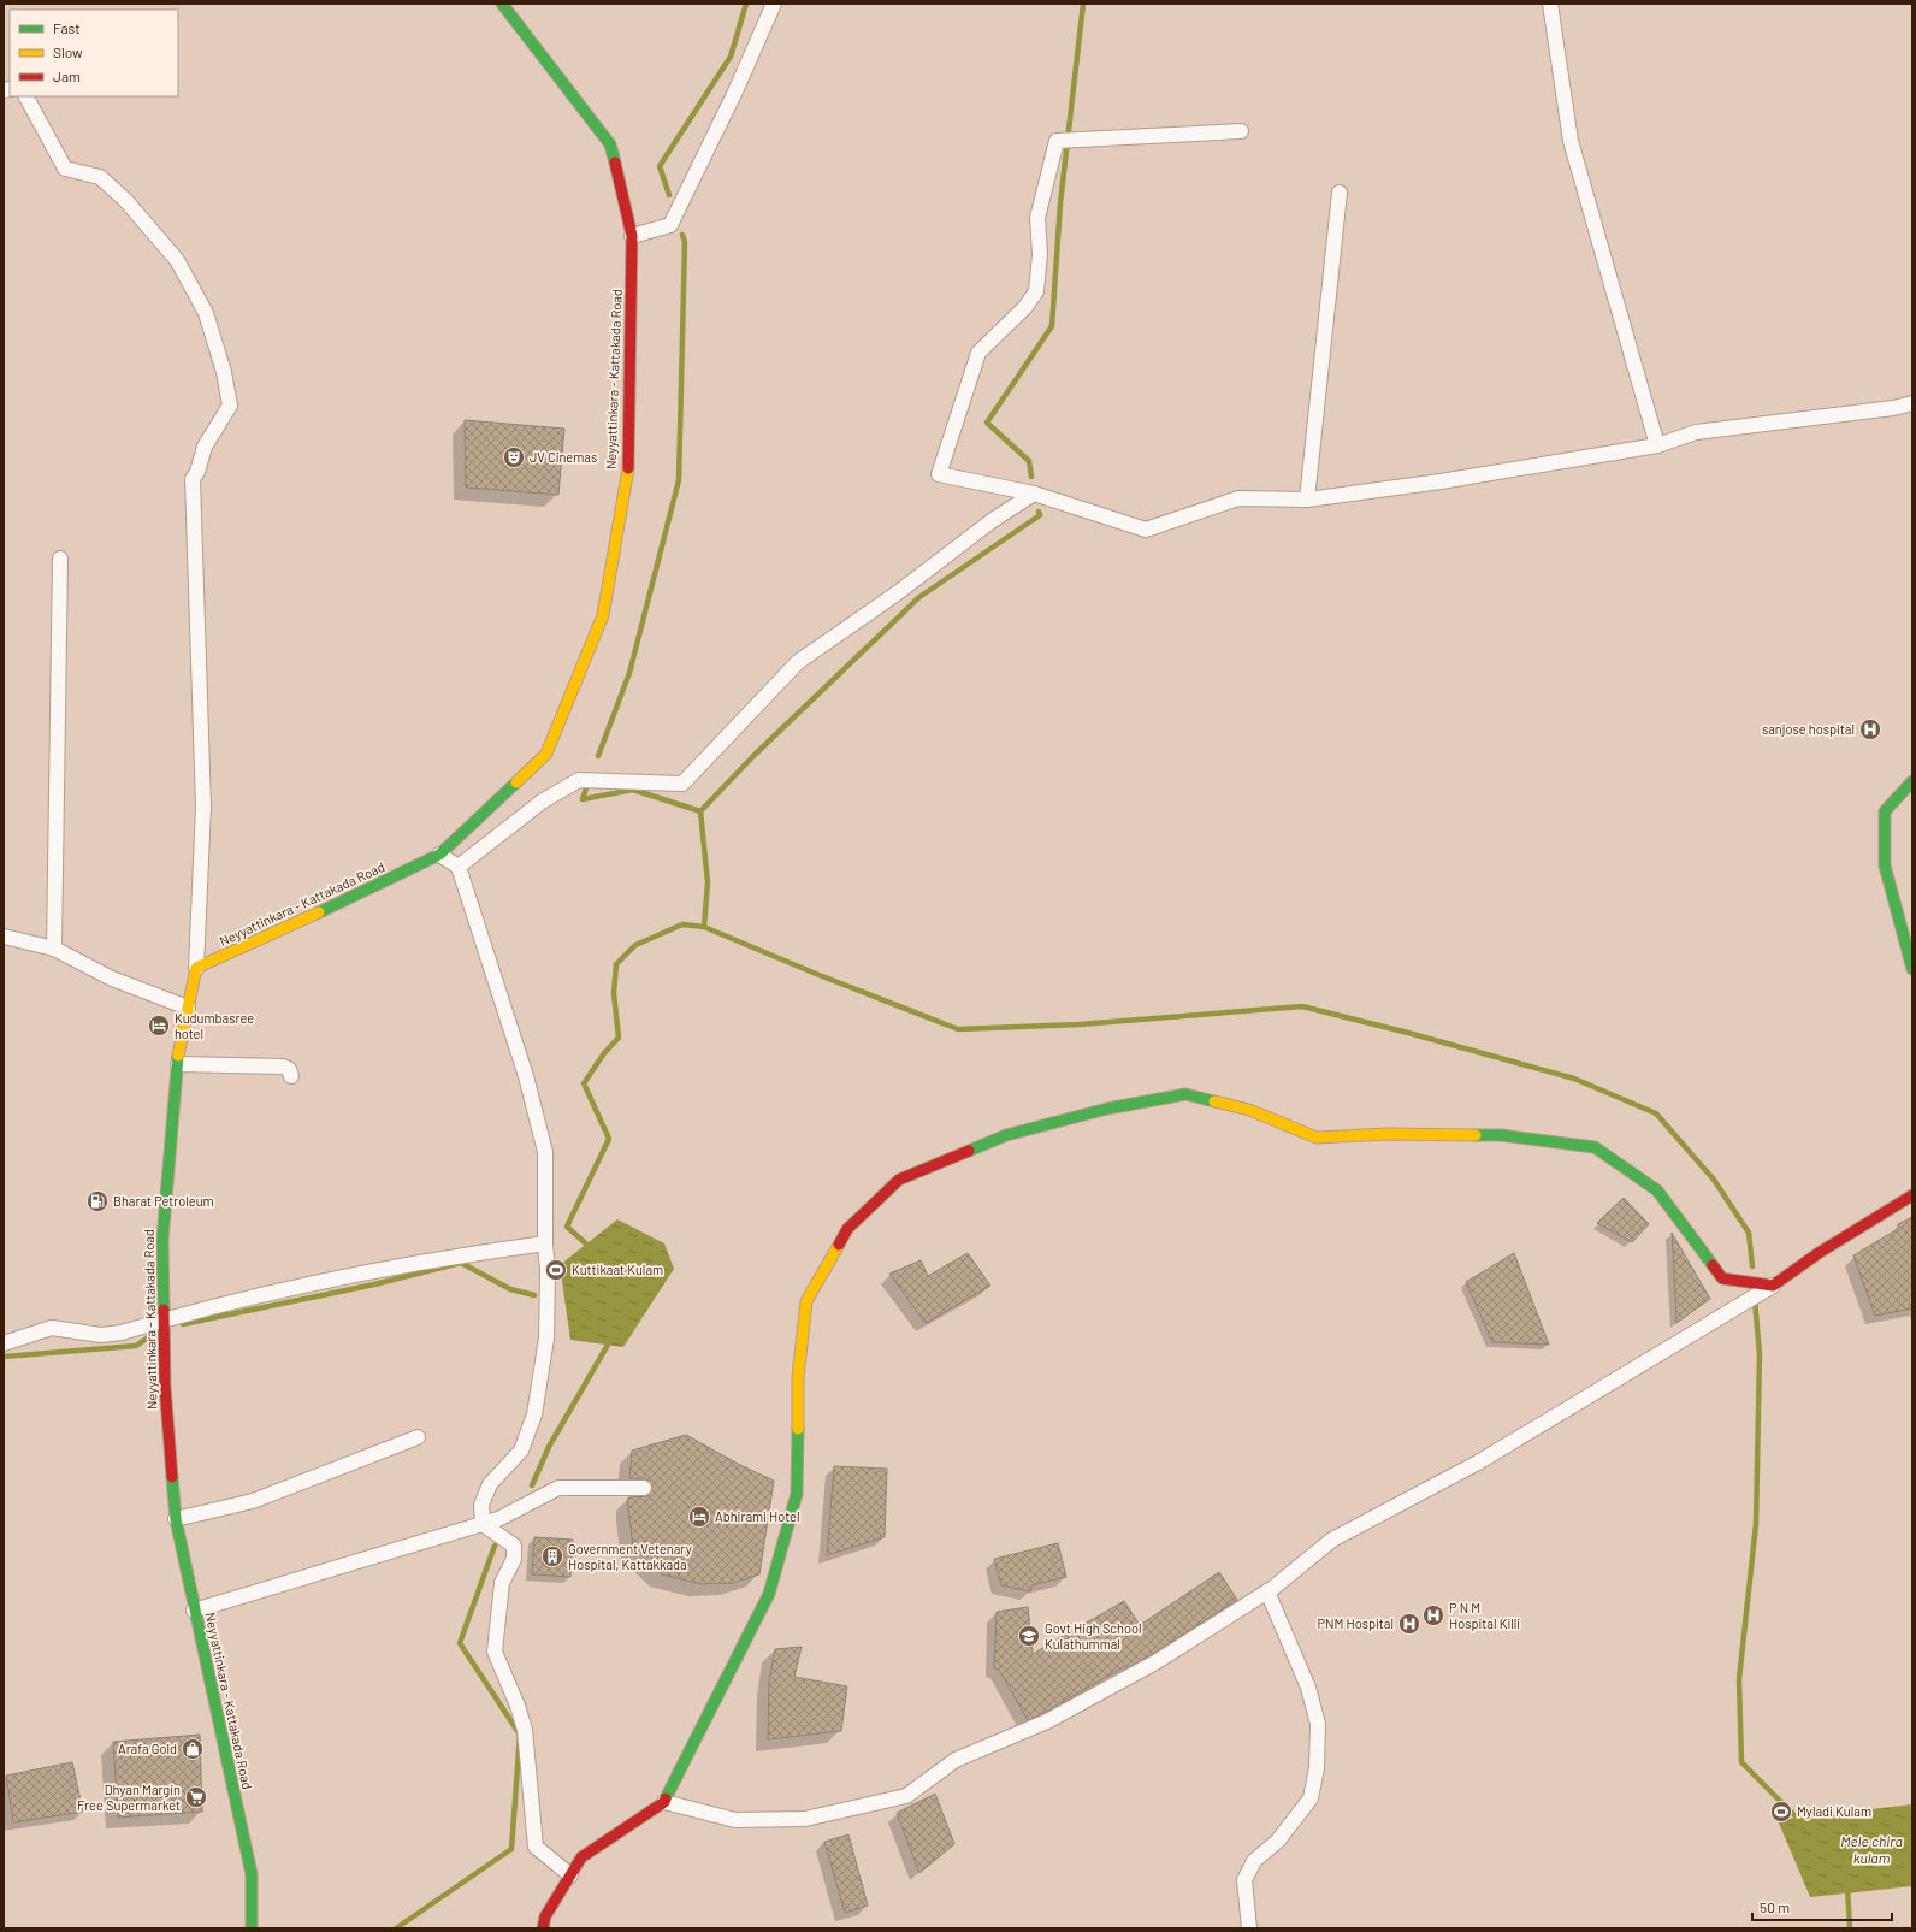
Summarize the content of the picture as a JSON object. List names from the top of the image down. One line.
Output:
{"streets":{"main road":["Neyyattinkara - Kattakada Road"]},"water":["Mele chira kulam"],"places":{"theatre":["JV Cinemas"],"hospital":["sanjose hospital","P N M Hospital Killi","PNM Hospital"],"hotel":["Kudumbasree hotel","Abhirami Hotel"],"fuel station":["Bharat Petroleum"],"sports":["Kuttikaat Kulam","Myladi Kulam"],"building":["Government Vetenary Hospital, Kattakkada"],"school or university":["Govt High School Kulathummal"],"shop":["Arafa Gold"],"supermarket":["Dhyan Margin Free Supermarket"]},"legend":["Fast","Slow","Jam"],"scale_bar":"50 m"}
